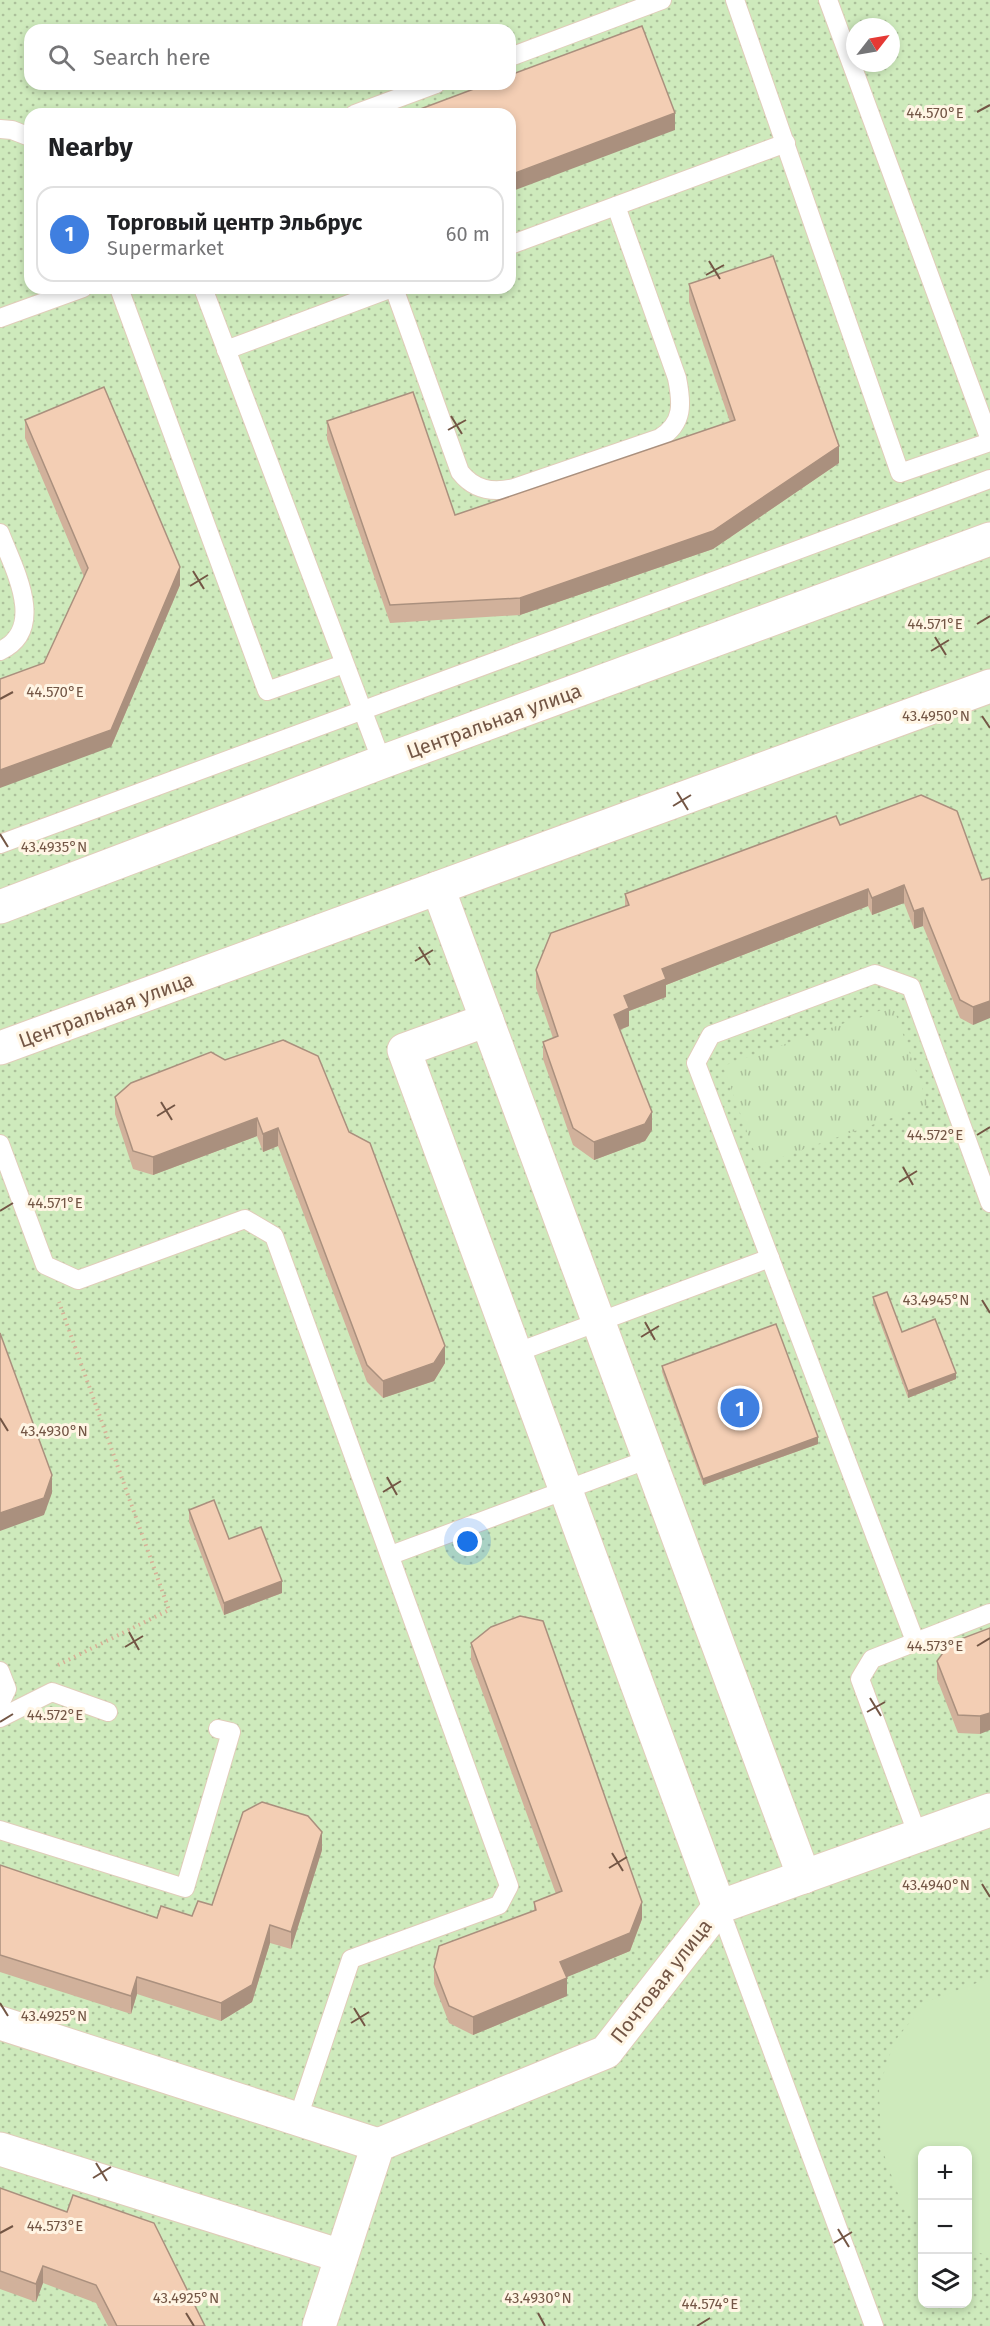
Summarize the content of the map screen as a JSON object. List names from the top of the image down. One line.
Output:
{"streets":{"street":["Центральная улица","Почтовая улица"]},"north":"top right","page":{"search":"Search here","heading":"Nearby","list":[{"mark":"1","name":"Торговый центр Эльбрус","note":"Supermarket","value":"60 m"}],"pins":"1","map_buttons":["+","−"]},"coordinates":["44.570°E","44.571°E","43.4950°N","43.4935°N","44.572°E","43.4945°N","43.4930°N","44.573°E","43.4940°N","43.4925°N","44.574°E"]}
